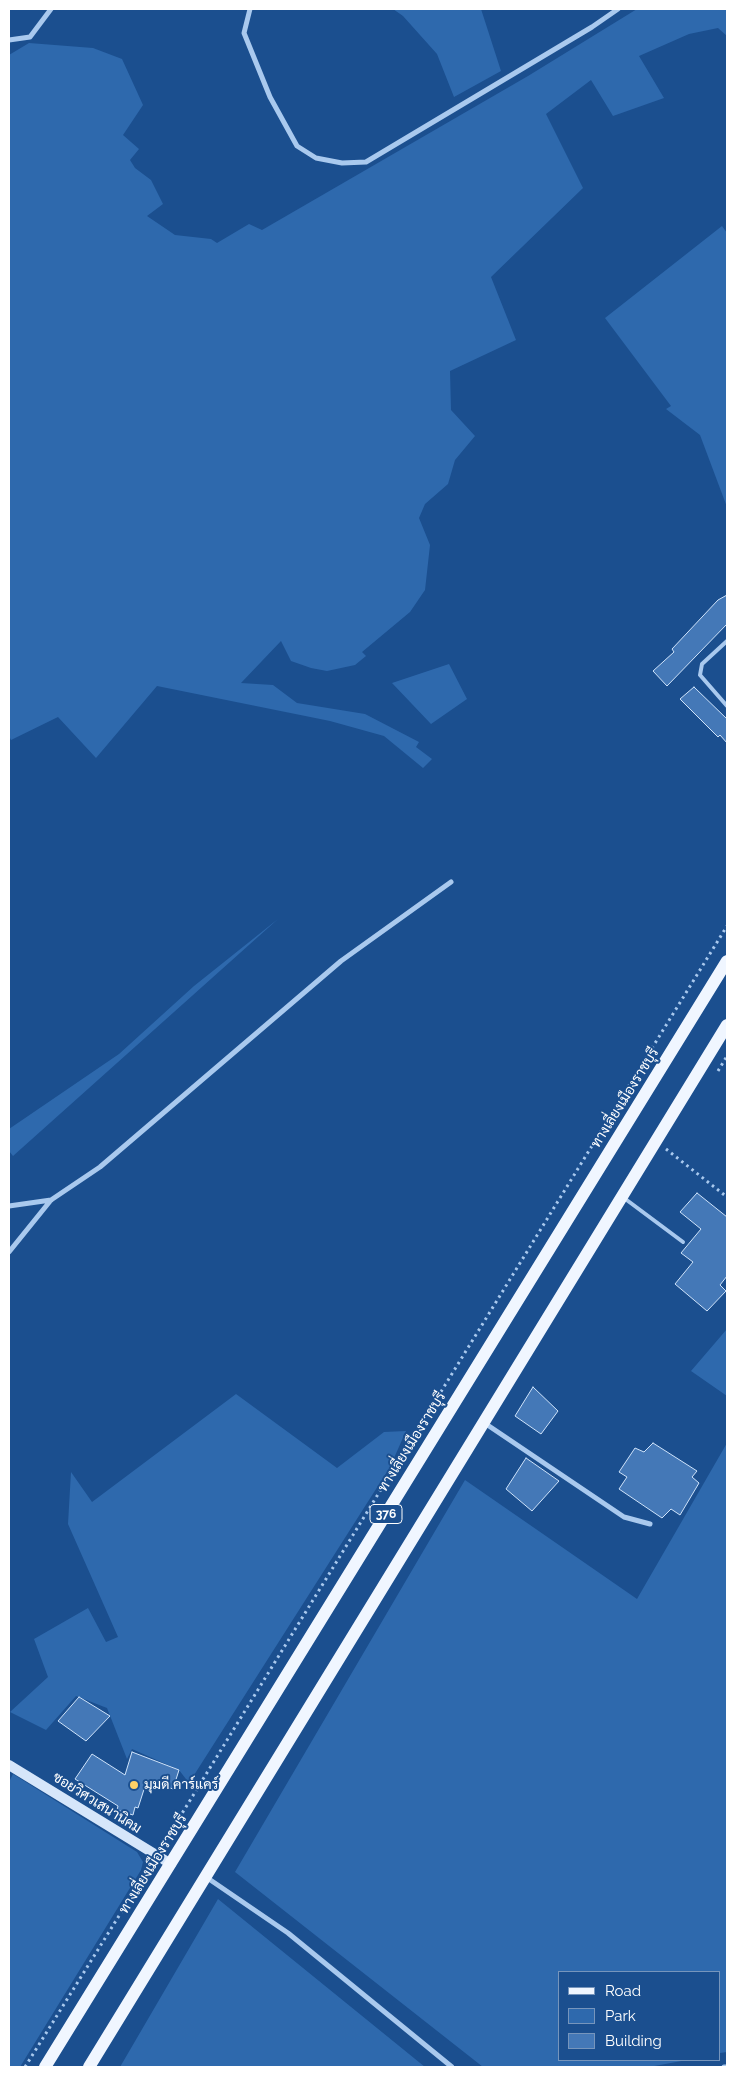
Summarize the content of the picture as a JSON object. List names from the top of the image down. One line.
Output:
{"streets":{"main road":["ทางเลี่ยงเมืองราชบุรี","376"],"street":["ซอยวิศวเสนานิคม"]},"crossings":[["ทางเลี่ยงเมืองราชบุรี","ซอยวิศวเสนานิคม"]],"places":["มุมดี คาร์แคร์"],"legend":["Road","Park","Building"]}
